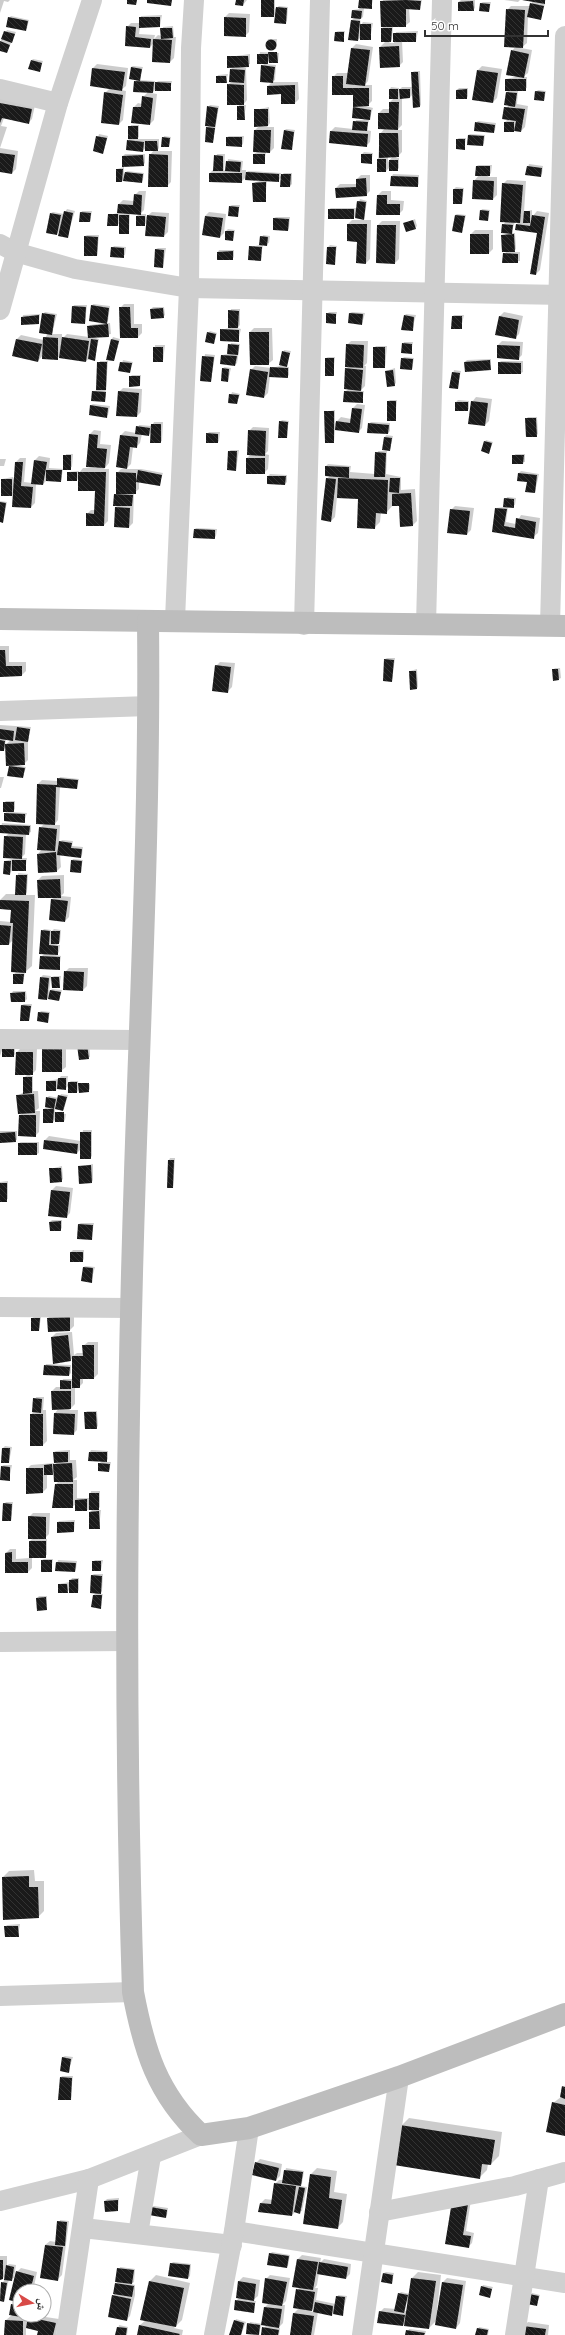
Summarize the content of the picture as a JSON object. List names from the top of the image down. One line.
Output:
{"scale_bar":"50 m","north":"right"}
